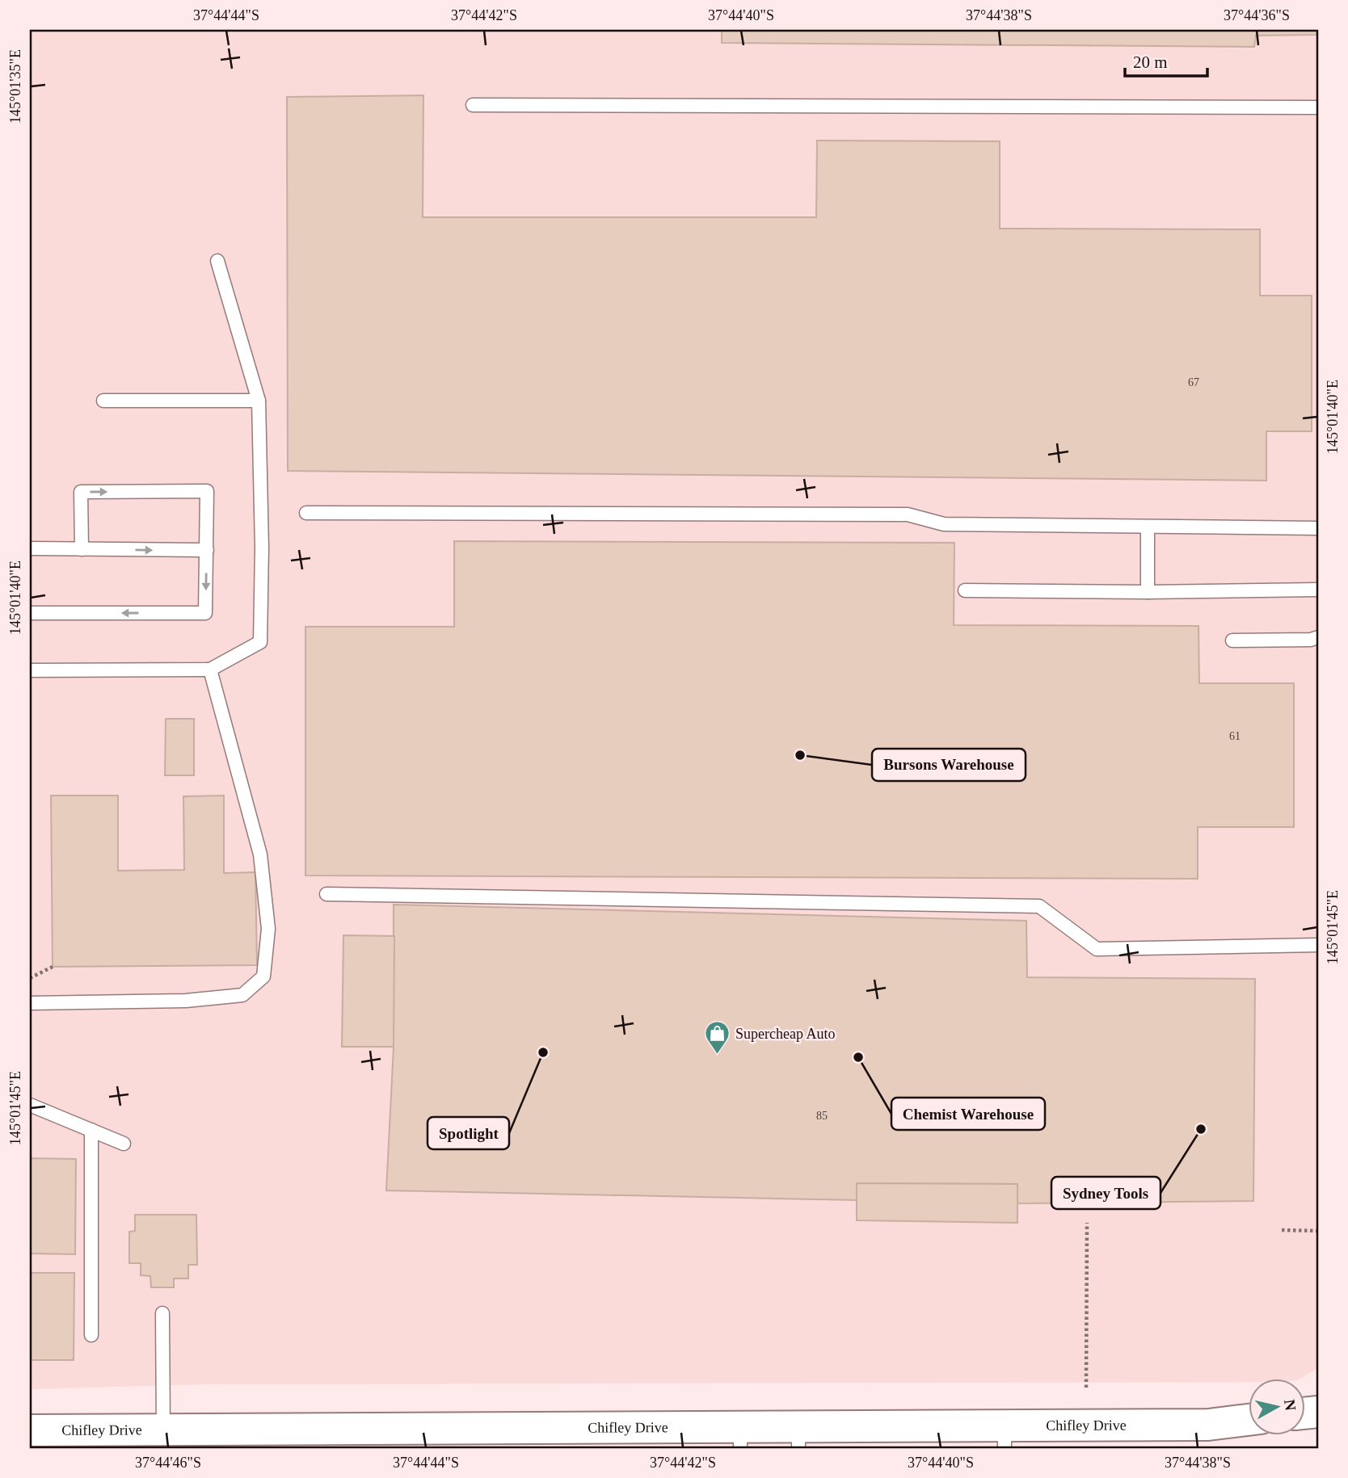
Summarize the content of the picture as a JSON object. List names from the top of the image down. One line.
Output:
{"streets":{"main road":["Chifley Drive"]},"places":{"other":["Bursons Warehouse","Spotlight","Chemist Warehouse","Sydney Tools"],"shop":["Supercheap Auto"]},"house_numbers":["67","61","85"],"scale_bar":"20 m","north":"right","coordinates":["37°44'44\"S","37°44'42\"S","37°44'40\"S","37°44'38\"S","37°44'36\"S","145°01'35\"E","145°01'40\"E","145°01'45\"E","37°44'46\"S"]}
